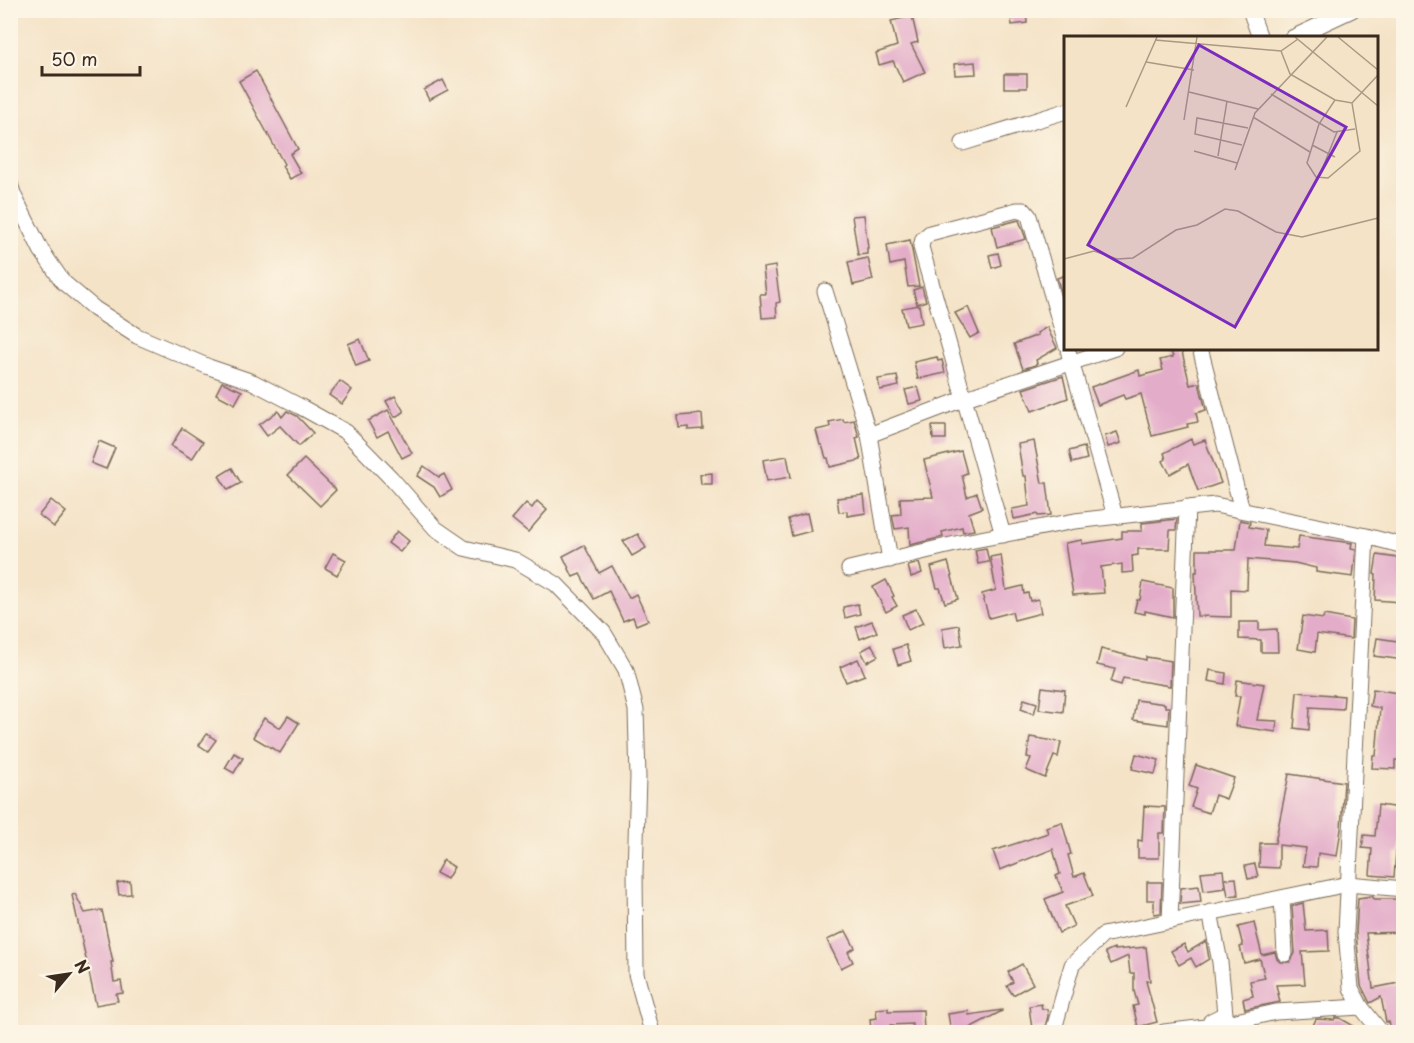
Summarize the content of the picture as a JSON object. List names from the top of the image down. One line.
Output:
{"scale_bar":"50 m","north":"top right"}
